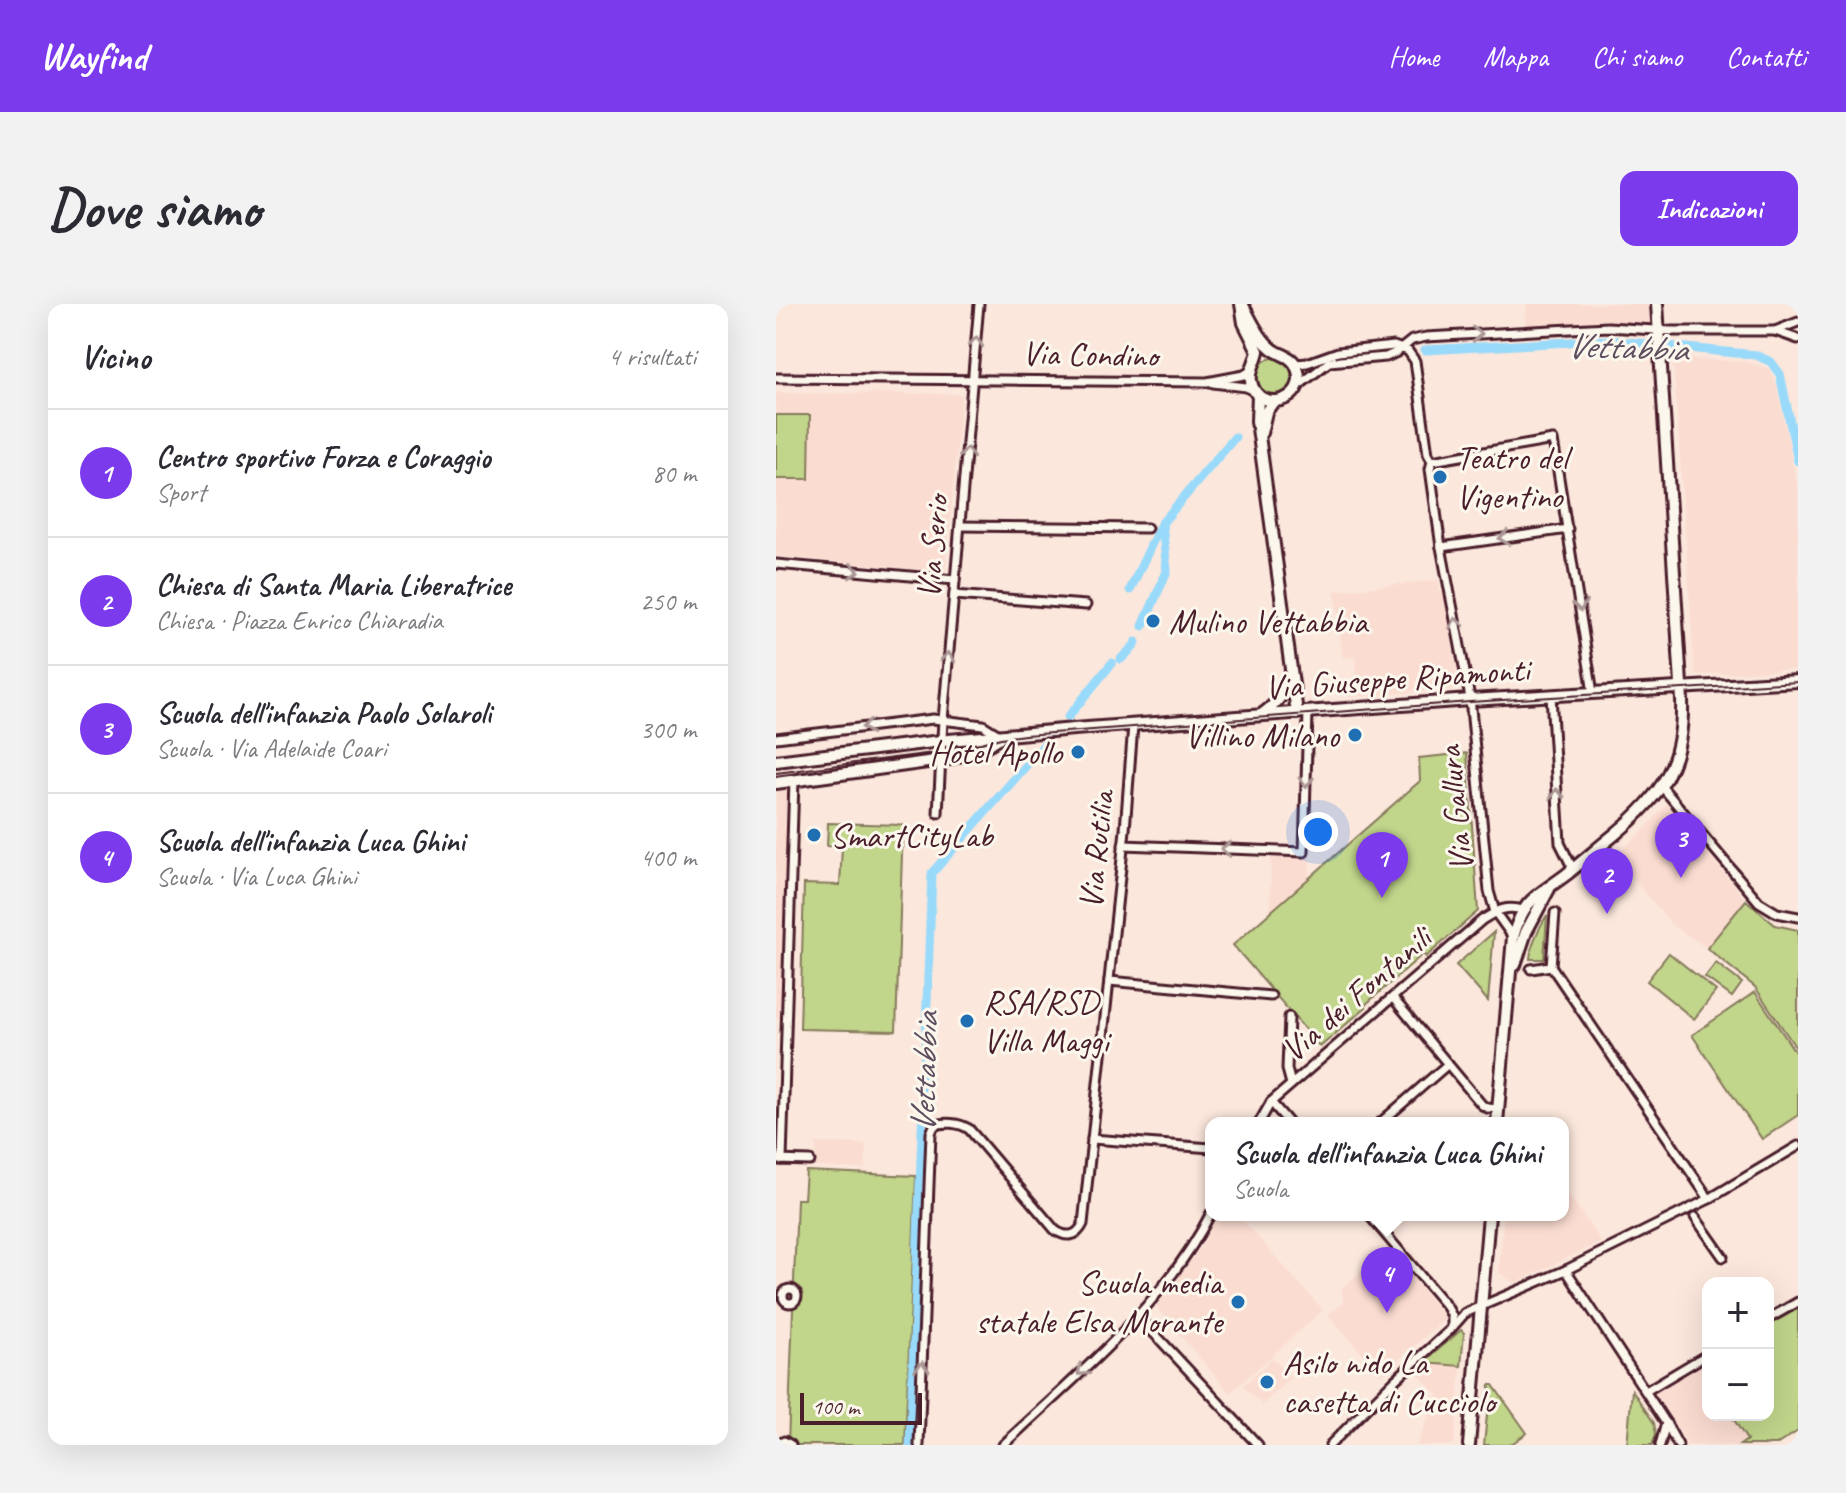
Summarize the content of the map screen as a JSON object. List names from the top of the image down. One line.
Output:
{"streets":{"street":["Via Condino","Via Serio","Via Giuseppe Ripamonti","Via Gallura","Via Rutilia","Via dei Fontanili"]},"crossings":[["Via Condino","Via Serio"],["Via Serio","Via Giuseppe Ripamonti"],["Via Giuseppe Ripamonti","Via Gallura"],["Via Giuseppe Ripamonti","Via Rutilia"],["Via Gallura","Via dei Fontanili"]],"one_way":["Via Serio"],"water":["Vettabbia"],"places":["Teatro del Vigentino","Mulino Vettabbia","Villino Milano","Hotel Apollo","SmartCityLab","RSA/RSD Villa Maggi","Scuola media statale Elsa Morante","Asilo nido La casetta di Cucciolo"],"scale_bar":"100 m","page":{"header":"Wayfind","nav":["Home","Mappa","Chi siamo","Contatti"],"buttons":"Indicazioni","title":"Dove siamo","heading":["Vicino","4 risultati"],"list":[{"mark":"1","name":"Centro sportivo Forza e Coraggio","note":"Sport","value":"80 m"},{"mark":"2","name":"Chiesa di Santa Maria Liberatrice","note":"Chiesa · Piazza Enrico Chiaradia","value":"250 m"},{"mark":"3","name":"Scuola dell'infanzia Paolo Solaroli","note":"Scuola · Via Adelaide Coari","value":"300 m"},{"mark":"4","name":"Scuola dell'infanzia Luca Ghini","note":"Scuola · Via Luca Ghini","value":"400 m"}],"pins":["3","1","2","4"],"popup":["Scuola dell'infanzia Luca Ghini","Scuola"],"map_buttons":["+","−"],"scale":"100 m"}}
